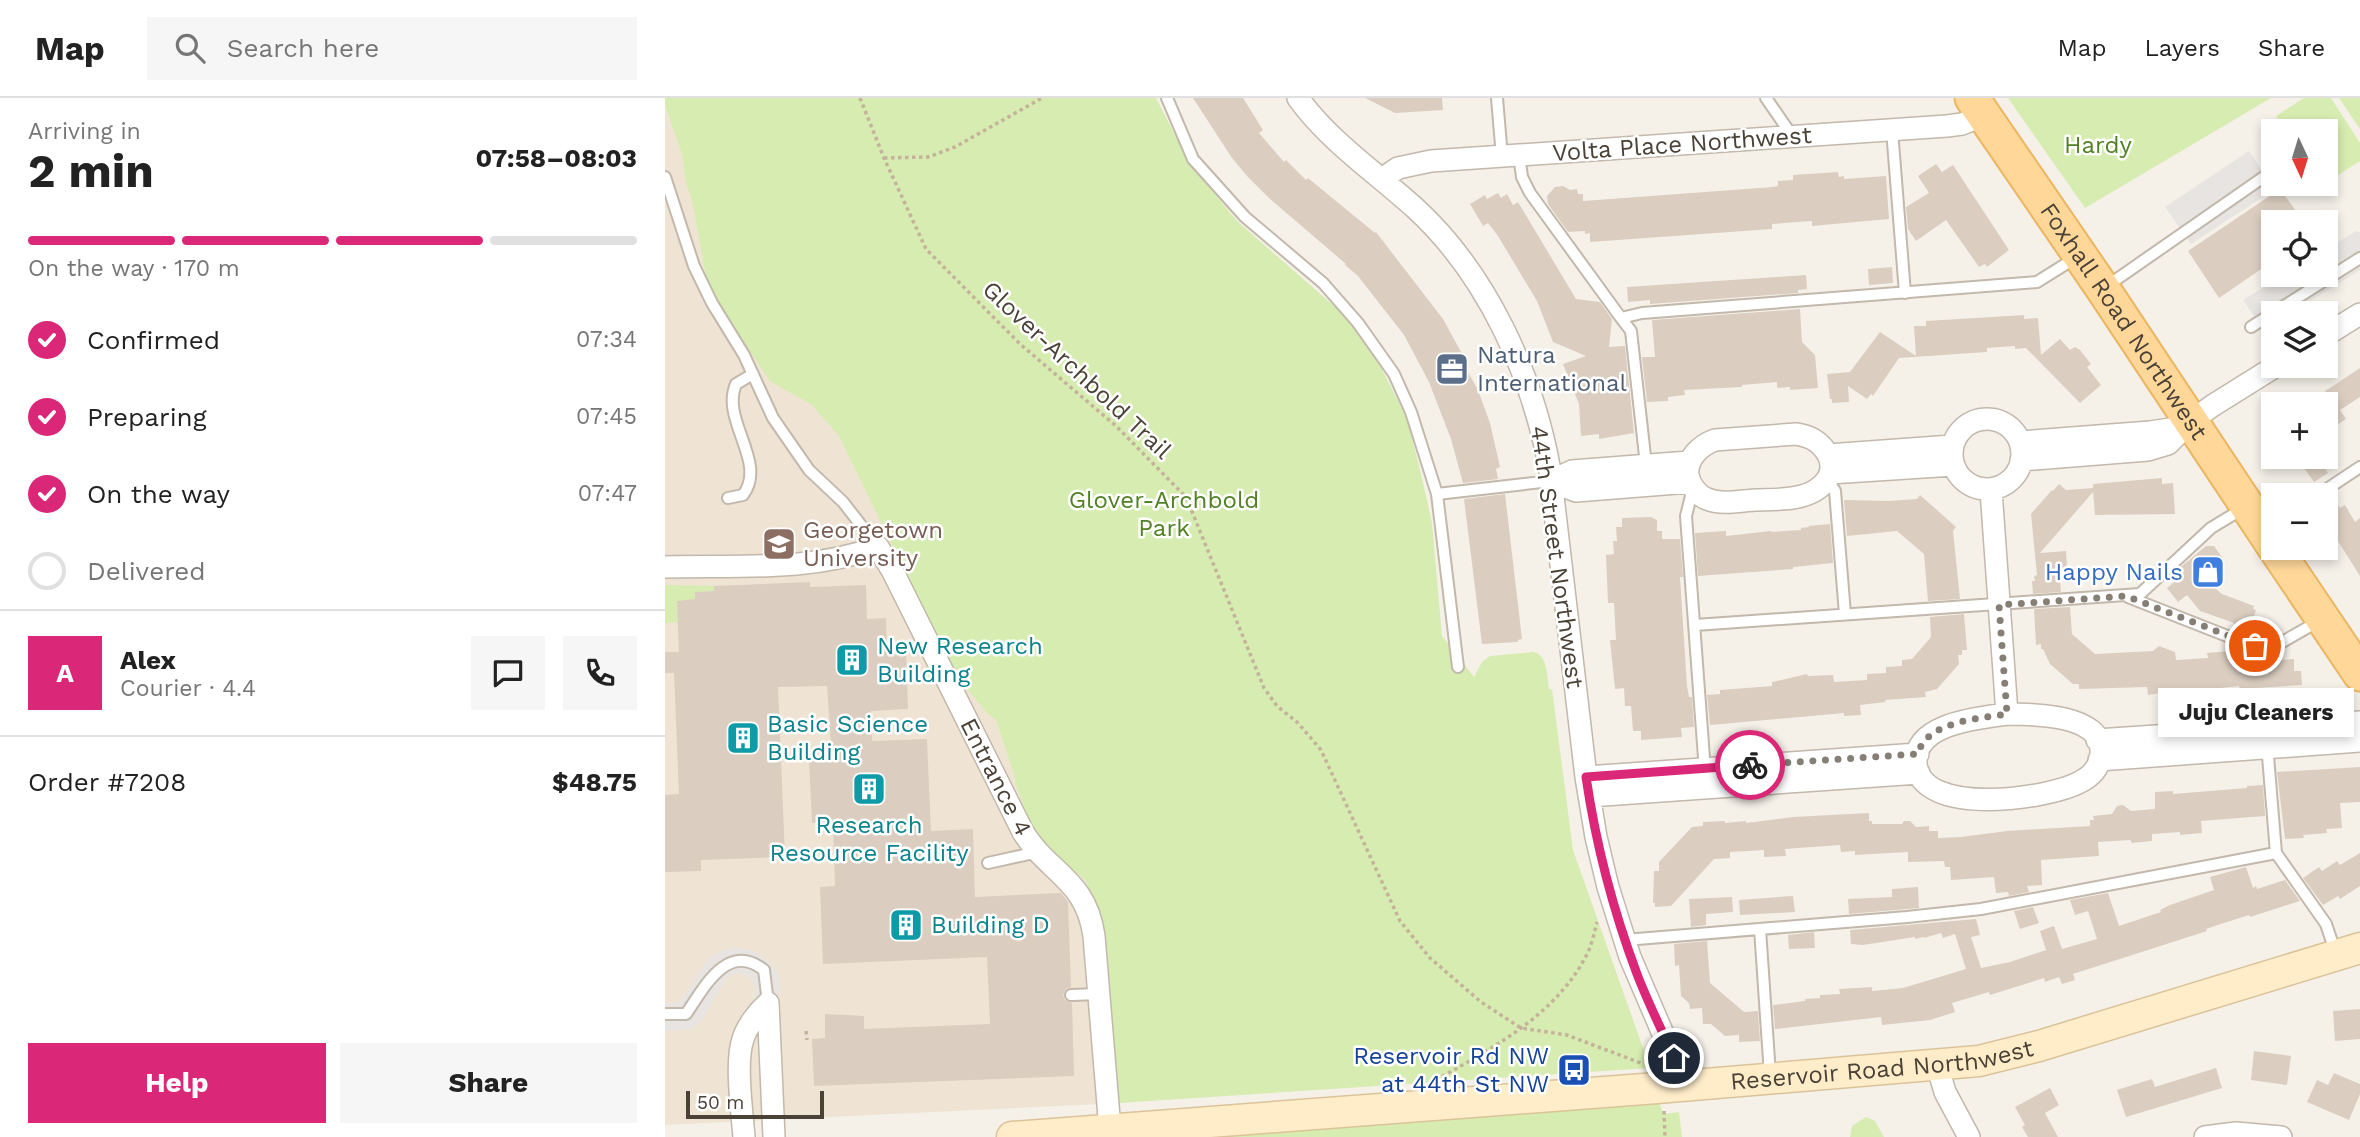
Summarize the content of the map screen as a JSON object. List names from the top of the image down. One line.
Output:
{"streets":{"main road":["Foxhall Road Northwest","Reservoir Road Northwest"],"street":["Volta Place Northwest","44th Street Northwest","Entrance 4"],"path":["Glover-Archbold Trail"]},"crossings":[["Volta Place Northwest","Foxhall Road Northwest"],["Volta Place Northwest","44th Street Northwest"],["44th Street Northwest","Reservoir Road Northwest"],["Entrance 4","Reservoir Road Northwest"]],"parks":["Hardy","Glover-Archbold Park"],"places":{"office":["Natura International"],"school or university":["Georgetown University"],"shop":["Happy Nails"],"other":["Juju Cleaners"],"building":["New Research Building","Basic Science Building","Research Resource Facility","Building D"],"bus stop":["Reservoir Rd NW at 44th St NW"]},"scale_bar":"50 m","north":"bottom","page":{"header":"Map","search":"Search here","nav":["Map","Layers","Share"],"heading":["2 min","Arriving in","07:58–08:03"],"panel":["Alex","Courier · 4.4","Order #7208","$48.75"],"map_buttons":["+","−"],"bar":"On the way · 170 m","list":[["Confirmed","07:34"],["Preparing","07:45"],["On the way","07:47"],"Delivered"],"round":"A","bubble":"Juju Cleaners","buttons":["Help","Share"],"scale":"50 m"}}
